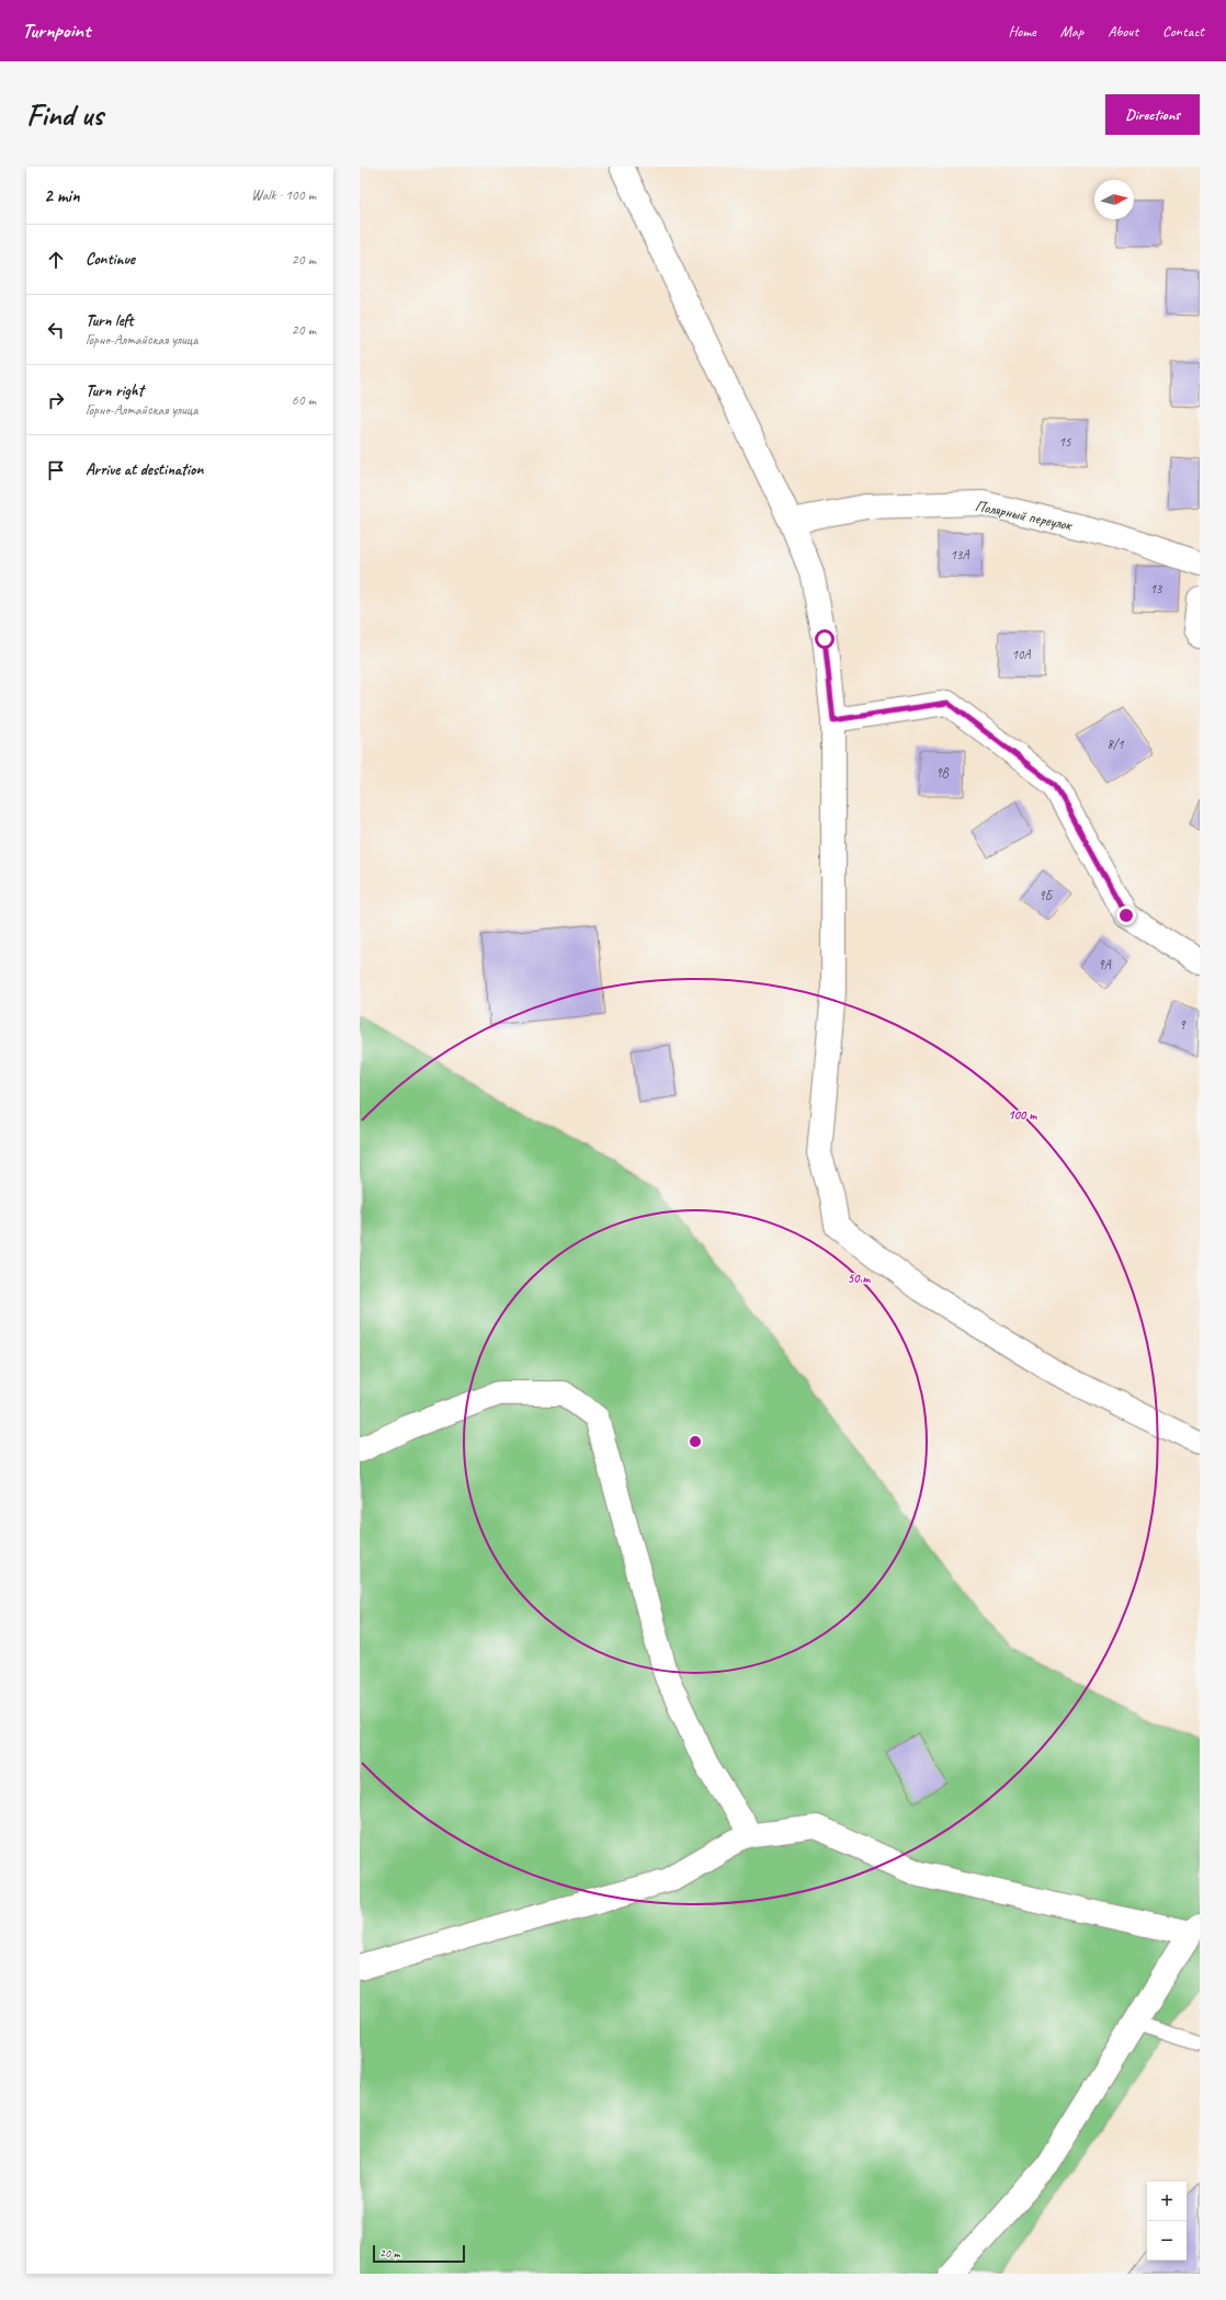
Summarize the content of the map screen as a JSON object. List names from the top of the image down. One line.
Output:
{"streets":{"street":["Полярный переулок"]},"house_numbers":["15","13А","13","10А","8/1","9В","9Б","9А","9"],"scale_bar":"20 m","north":"right","page":{"header":"Turnpoint","nav":["Home","Map","About","Contact"],"buttons":"Directions","title":"Find us","heading":["2 min","Walk · 100 m"],"list":[["Continue","20 m"],["Turn left","Горно-Алтайская улица","20 m"],["Turn right","Горно-Алтайская улица","60 m"],"Arrive at destination"],"map_buttons":["+","−"],"scale":"20 m"},"rings":["100 m","50 m"]}
